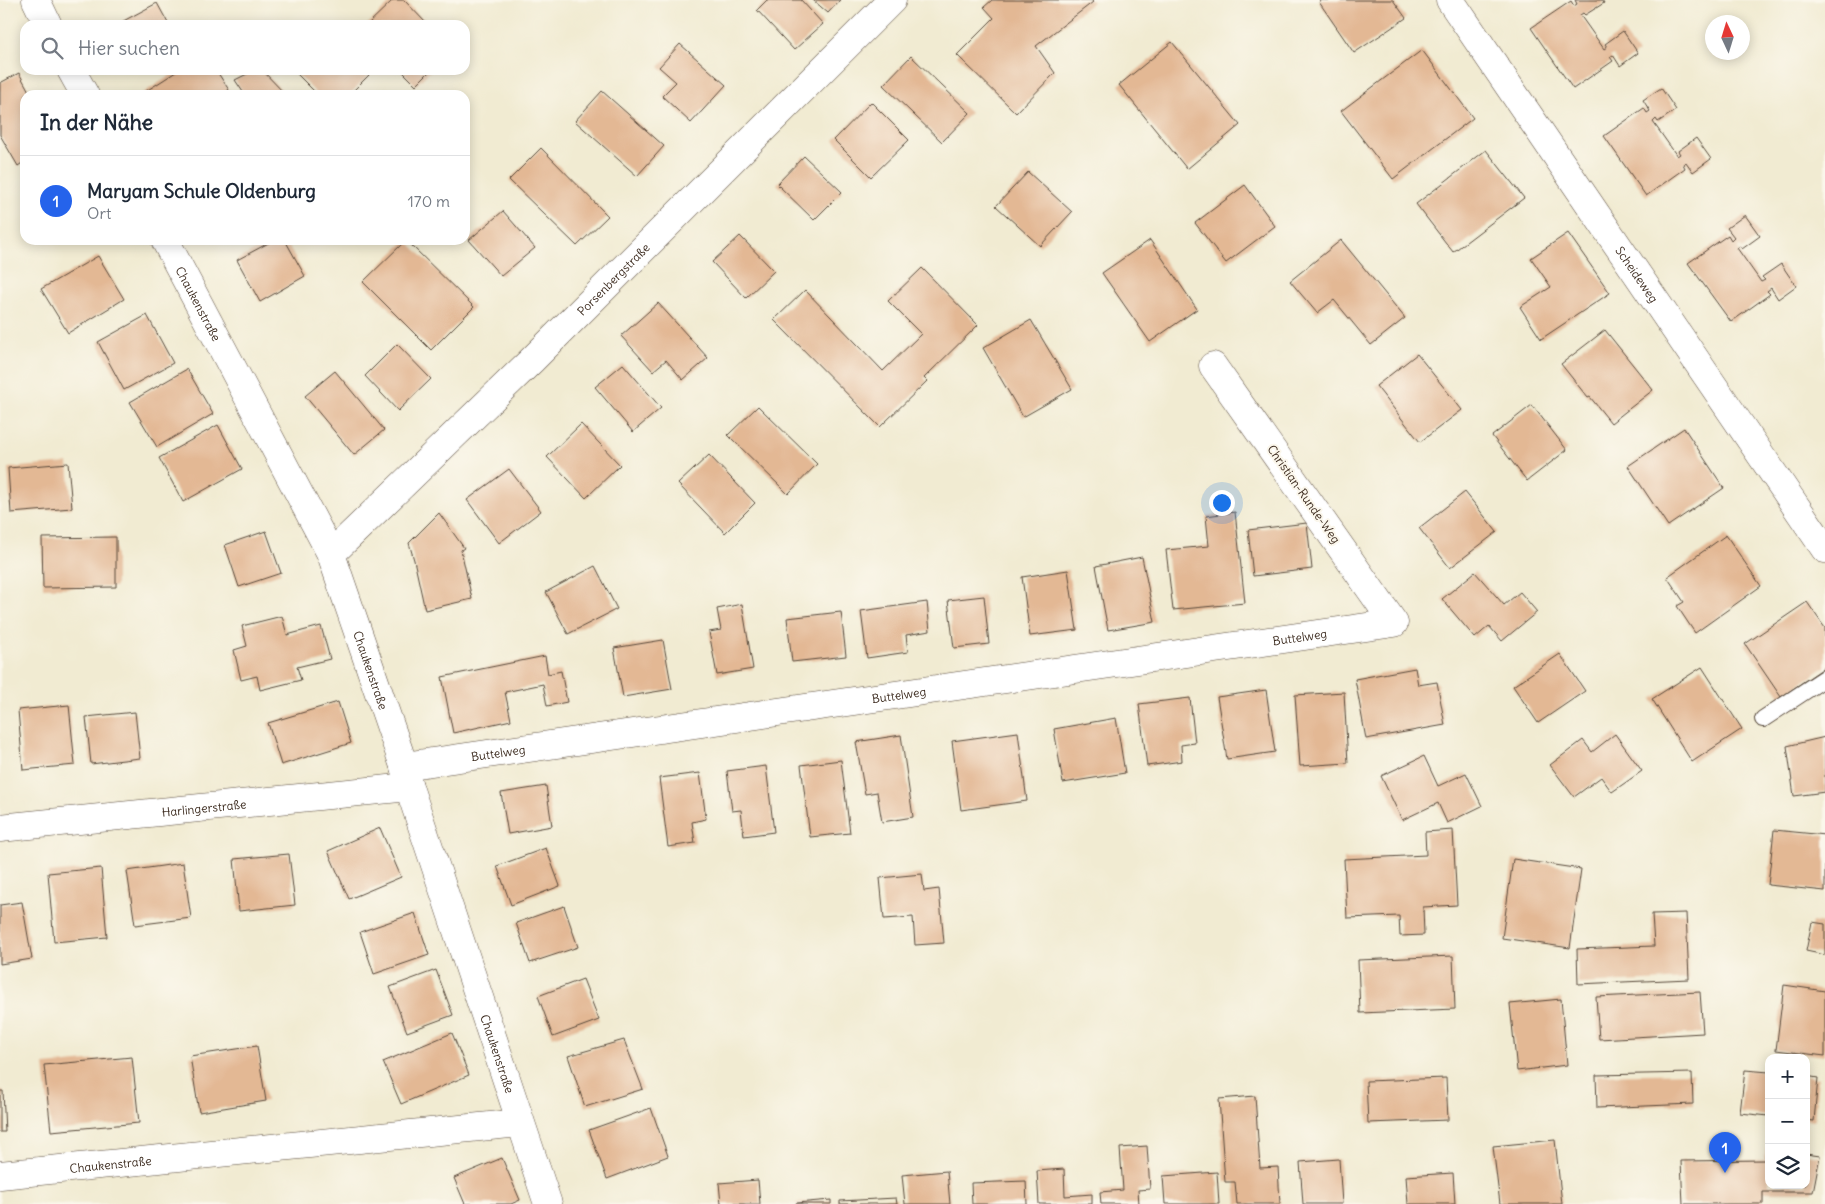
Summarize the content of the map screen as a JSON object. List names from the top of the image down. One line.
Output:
{"streets":{"street":["Scheideweg","Porsenbergstraße","Chaukenstraße","Christian-Runde-Weg","Buttelweg","Harlingerstraße"]},"crossings":[["Porsenbergstraße","Chaukenstraße"],["Chaukenstraße","Buttelweg"],["Chaukenstraße","Harlingerstraße"],["Christian-Runde-Weg","Buttelweg"],["Buttelweg","Harlingerstraße"]],"north":"top","page":{"search":"Hier suchen","heading":"In der Nähe","list":[{"mark":"1","name":"Maryam Schule Oldenburg","note":"Ort","value":"170 m"}],"map_buttons":["+","−"],"pins":"1"}}
